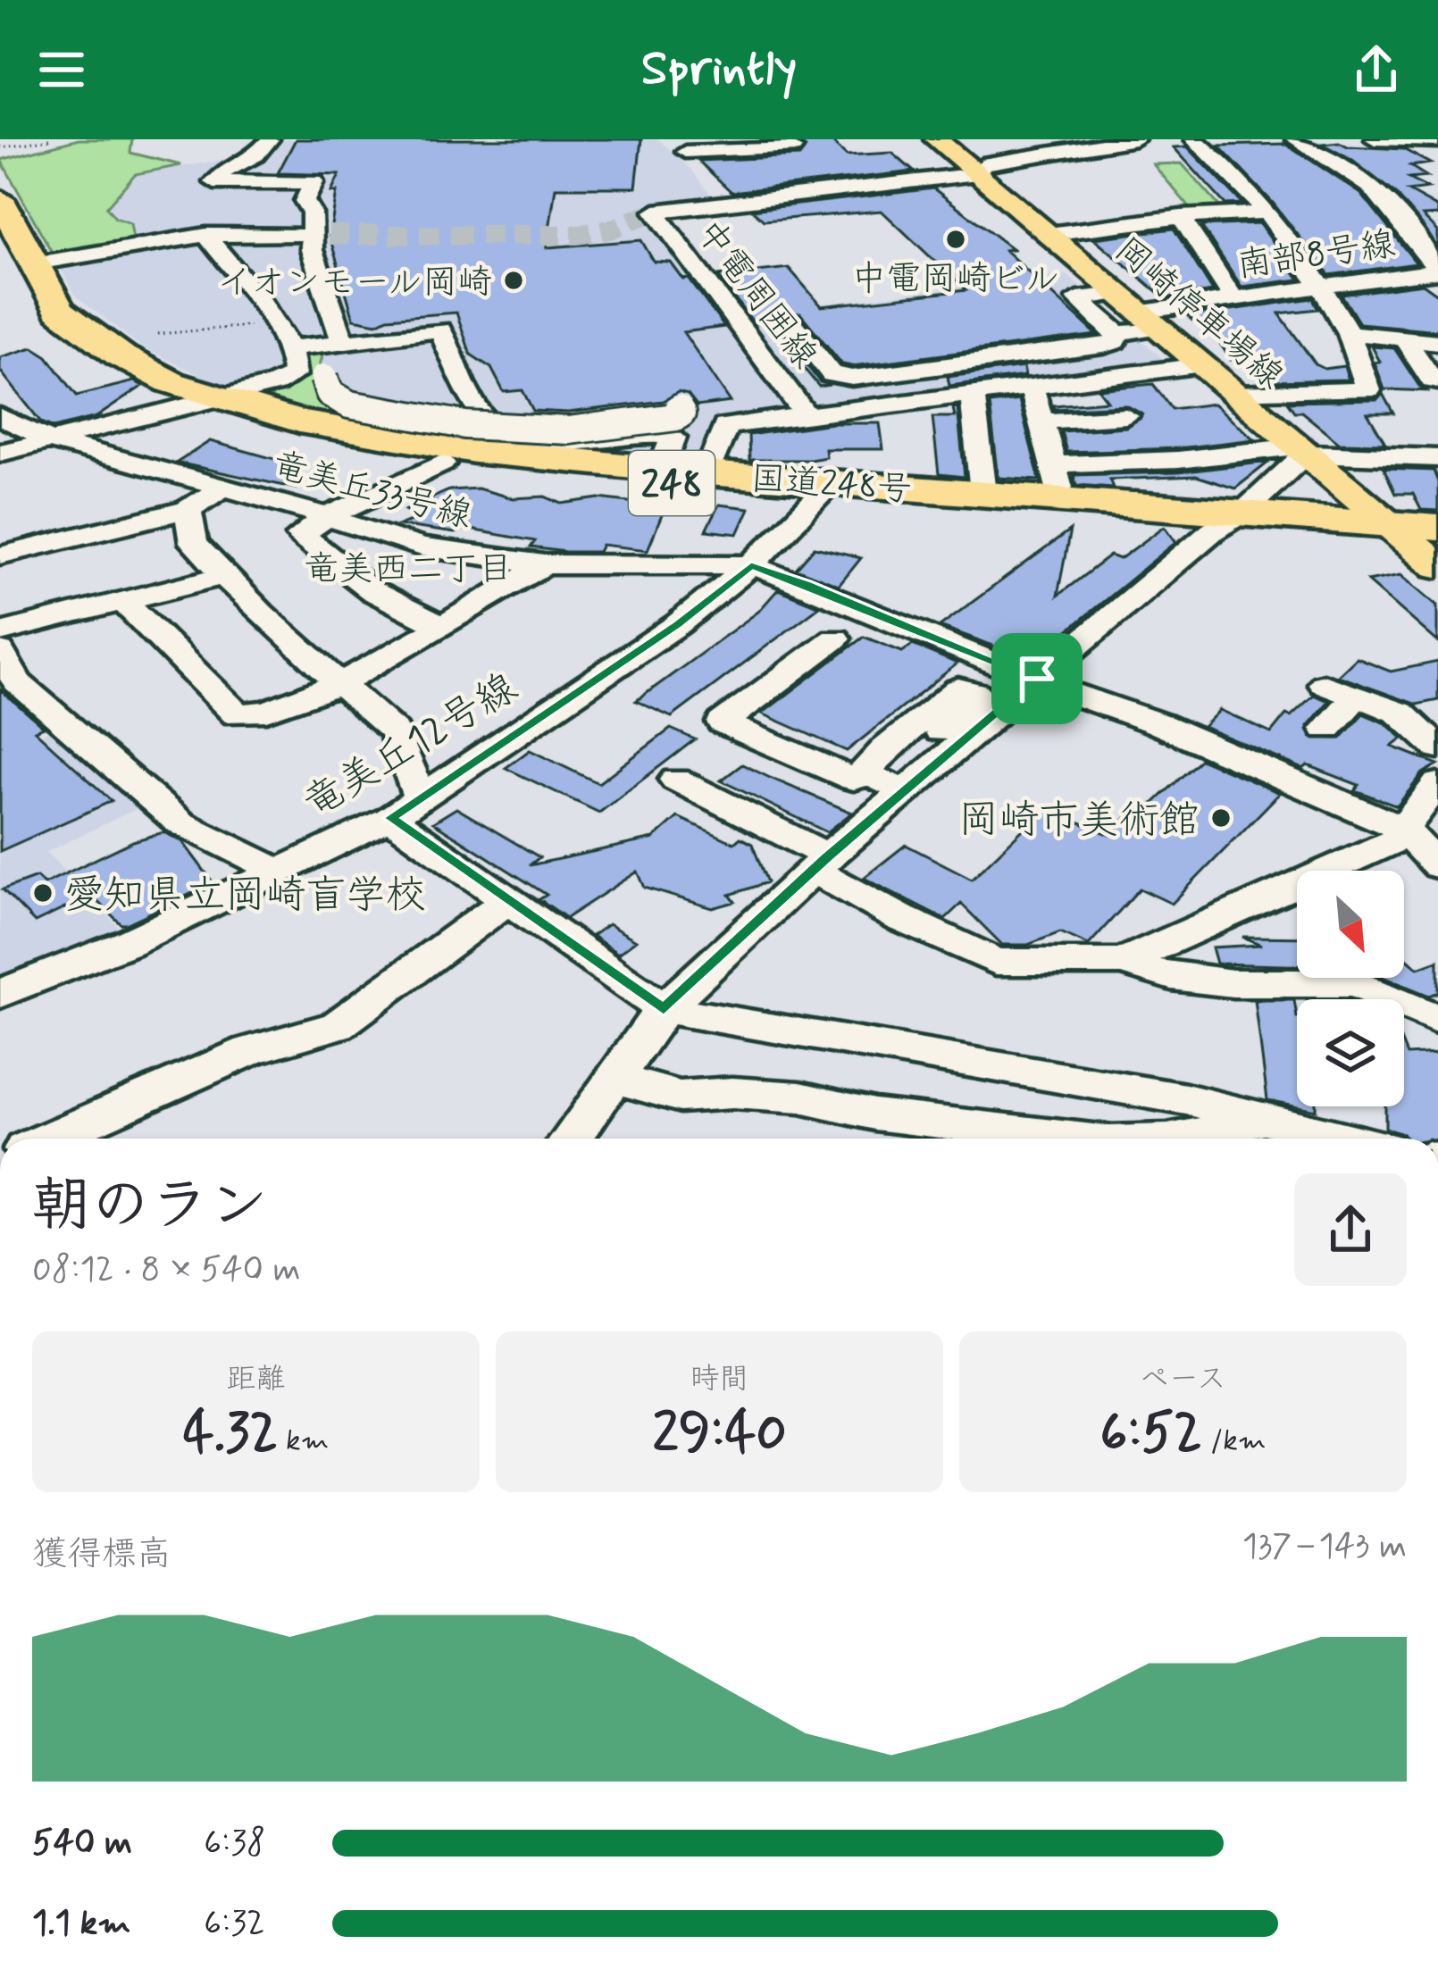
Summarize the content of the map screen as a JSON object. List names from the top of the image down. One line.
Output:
{"streets":{"highway":["国道248号","248"],"main road":["岡崎停車場線"],"street":["南部8号線","中電周囲線","竜美丘33号線","竜美丘12号線"]},"crossings":[["南部8号線","岡崎停車場線"],["岡崎停車場線","国道248号"],["国道248号","竜美丘12号線"],["竜美丘33号線","竜美丘12号線"]],"districts":["竜美西二丁目"],"places":["中電岡崎ビル","イオンモール岡崎","岡崎市美術館","愛知県立岡崎盲学校"],"north":"bottom right","page":{"header":"Sprintly","heading":["朝のラン","08:12 · 8 × 540 m"],"stats":[["距離","4.32 km"],["時間","29:40"],["ペース","6:52 /km"]],"chart":["獲得標高","137–143 m"],"list":[{"name":"540 m","note":"6:38"},{"name":"1.1 km","note":"6:32"}]}}
